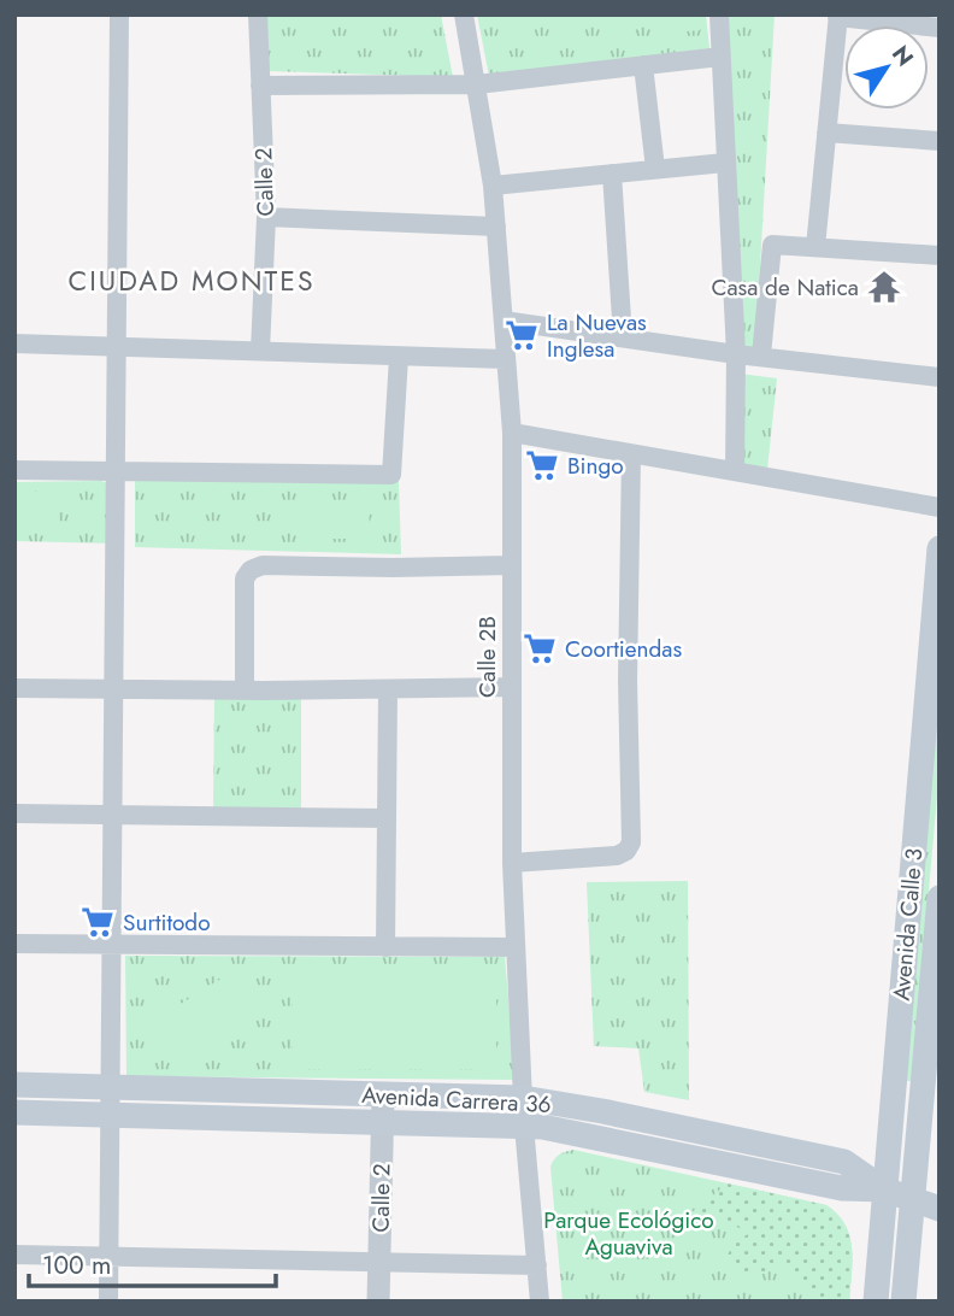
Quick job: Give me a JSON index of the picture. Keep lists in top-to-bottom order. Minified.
{"streets":{"main road":["Avenida Calle 3","Avenida Carrera 36"],"street":["Calle 2","Calle 2B"]},"crossings":[["Calle 2","Avenida Carrera 36"],["Calle 2B","Avenida Carrera 36"],["Avenida Calle 3","Avenida Carrera 36"]],"districts":["CIUDAD MONTES"],"parks":["Parque Ecológico Aguaviva"],"places":{"temple":["Casa de Natica"],"supermarket":["La Nuevas Inglesa","Bingo","Coortiendas","Surtitodo"]},"scale_bar":"100 m","north":"top right"}
